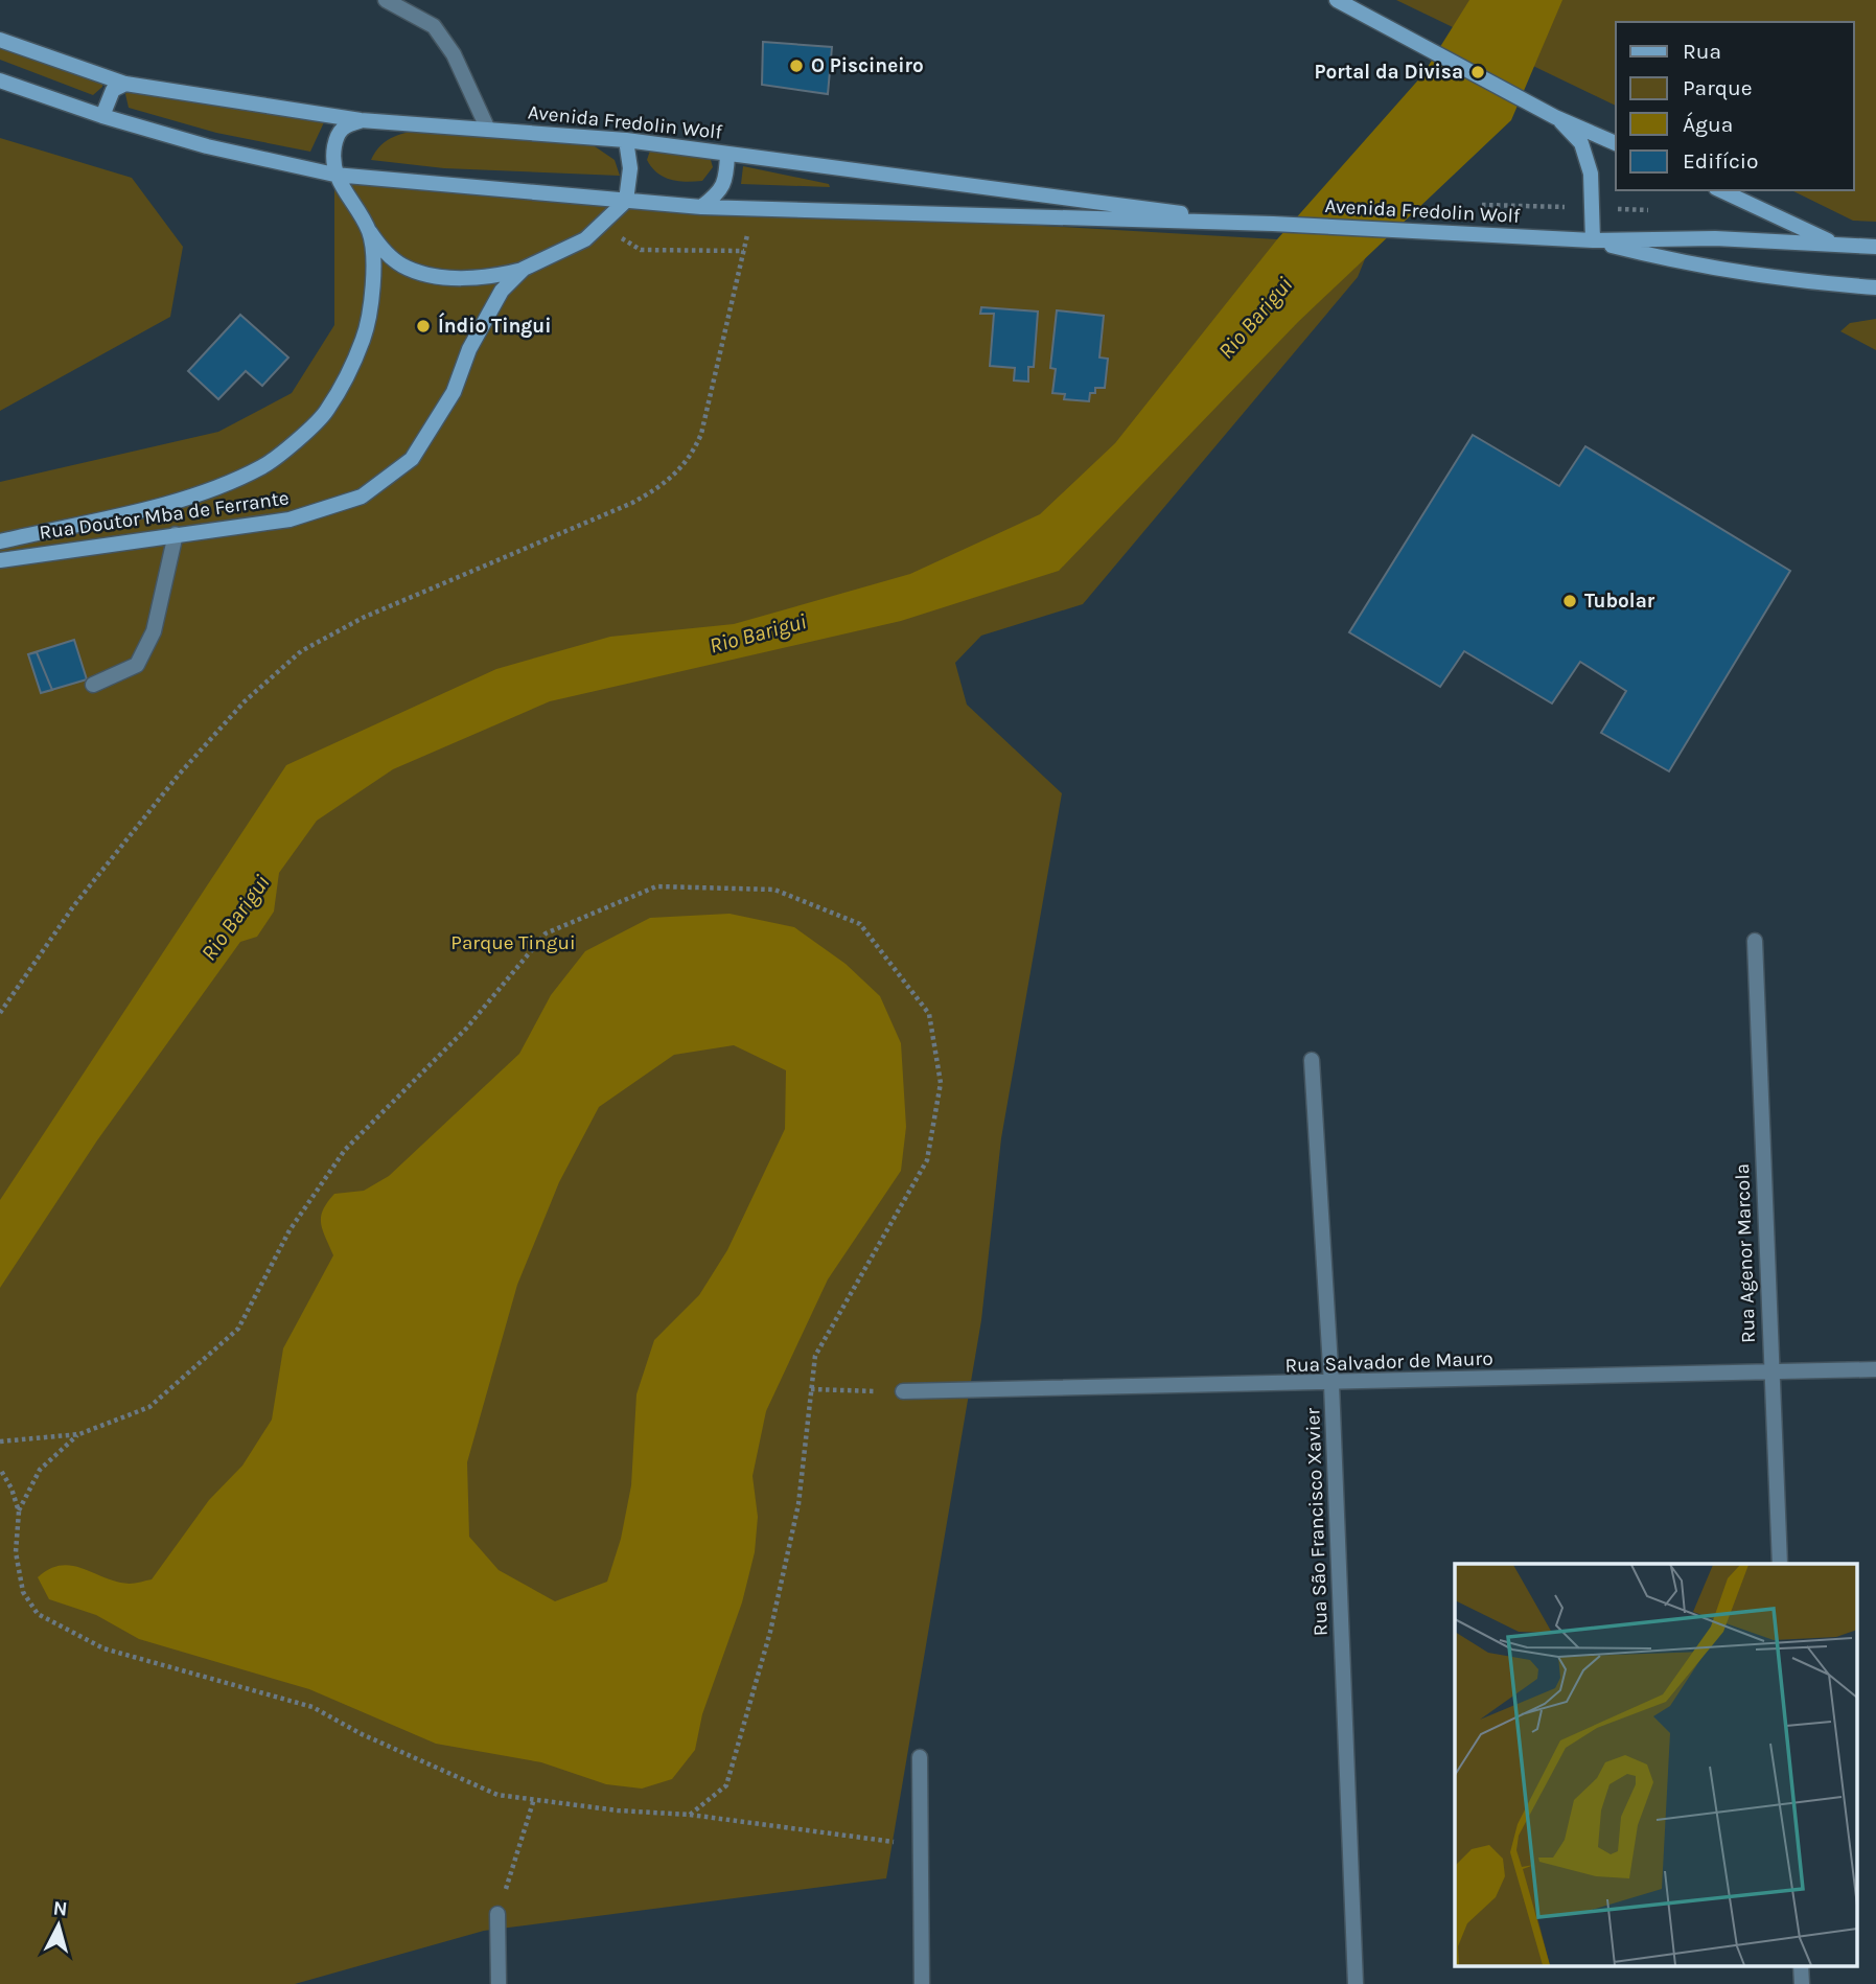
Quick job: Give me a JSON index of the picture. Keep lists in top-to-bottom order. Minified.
{"streets":{"main road":["Avenida Fredolin Wolf","Rua Doutor Mba de Ferrante"],"street":["Rua Agenor Marcola","Rua Salvador de Mauro","Rua São Francisco Xavier"]},"crossings":[["Avenida Fredolin Wolf","Rua Doutor Mba de Ferrante"],["Rua Agenor Marcola","Rua Salvador de Mauro"],["Rua Salvador de Mauro","Rua São Francisco Xavier"]],"water":["Rio Barigui"],"parks":["Parque Tingui"],"places":["O Piscineiro","Portal da Divisa","Índio Tingui","Tubolar"],"legend":["Rua","Parque","Água","Edifício"],"north":"top"}
